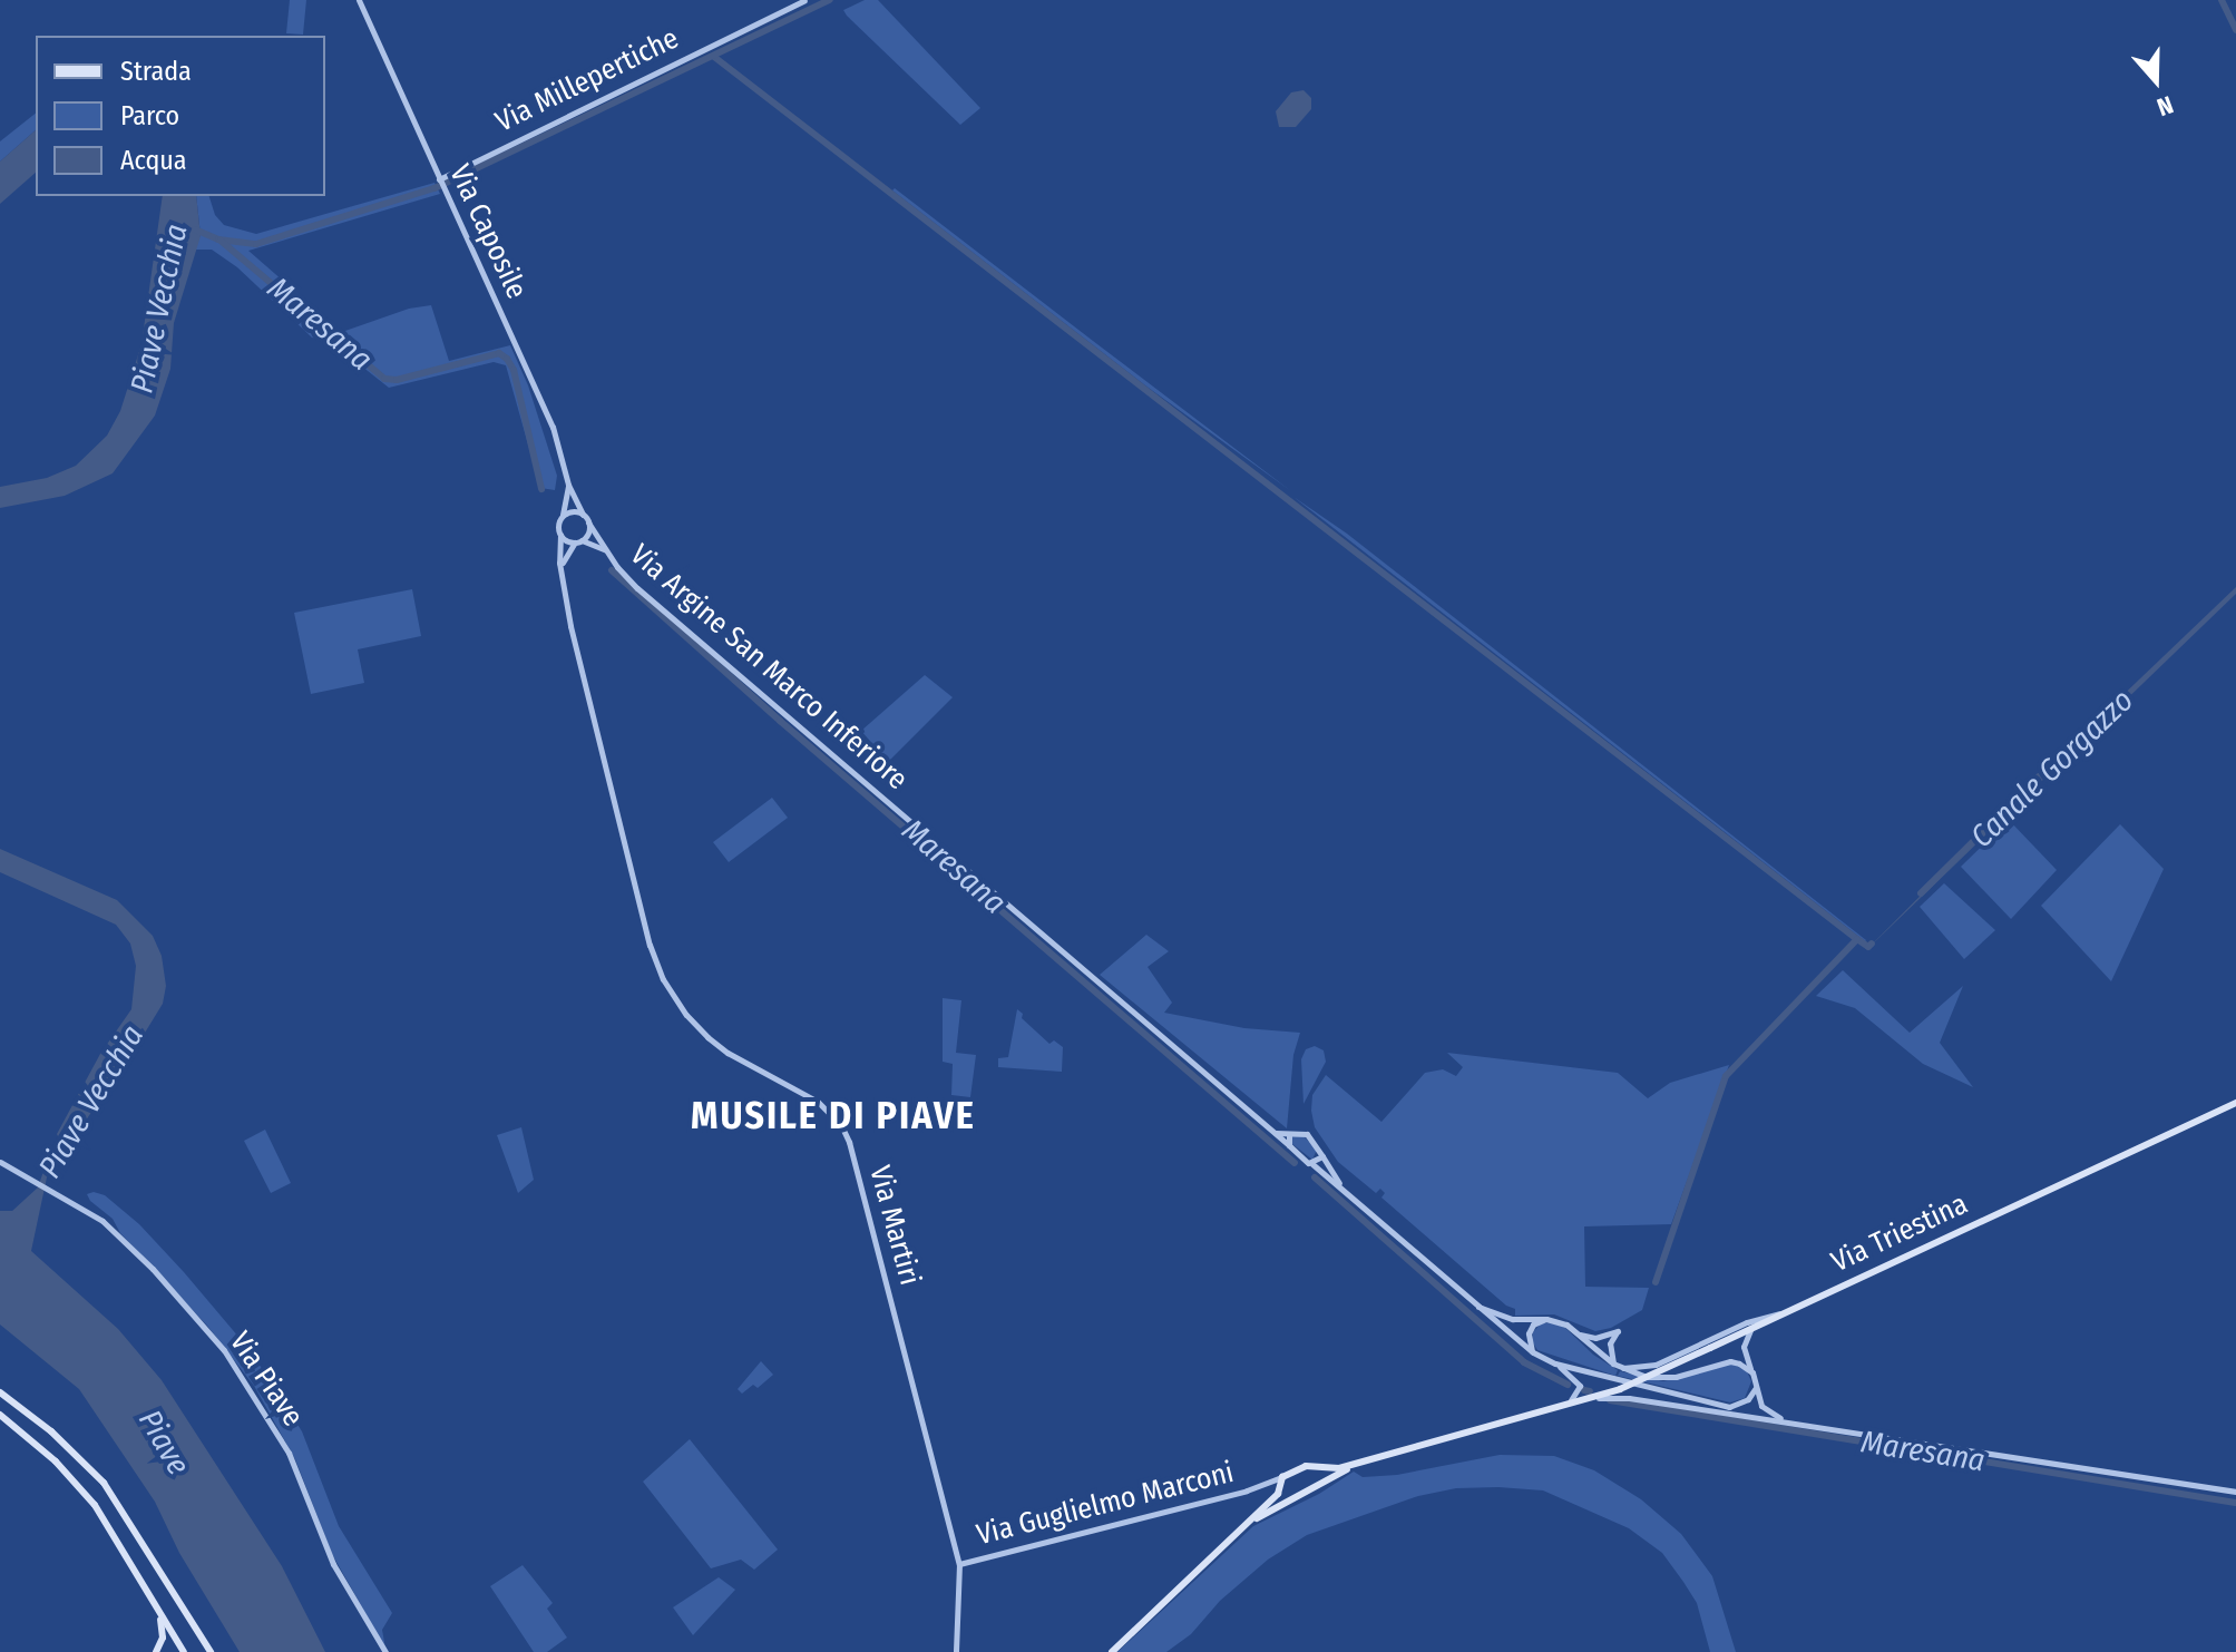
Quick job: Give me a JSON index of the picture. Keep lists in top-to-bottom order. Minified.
{"streets":{"main road":["Via Triestina"],"street":["Via Millepertiche","Via Caposile","Via Argine San Marco Inferiore","Via Martiri","Via Piave","Via Guglielmo Marconi"]},"crossings":[["Via Millepertiche","Via Caposile"],["Via Caposile","Via Argine San Marco Inferiore"],["Via Caposile","Via Martiri"],["Via Argine San Marco Inferiore","Via Martiri"],["Via Martiri","Via Guglielmo Marconi"]],"districts":["MUSILE DI PIAVE"],"water":["Piave Vecchia","Maresana","Canale Gorgazzo","Piave"],"legend":["Strada","Parco","Acqua"],"north":"bottom"}
